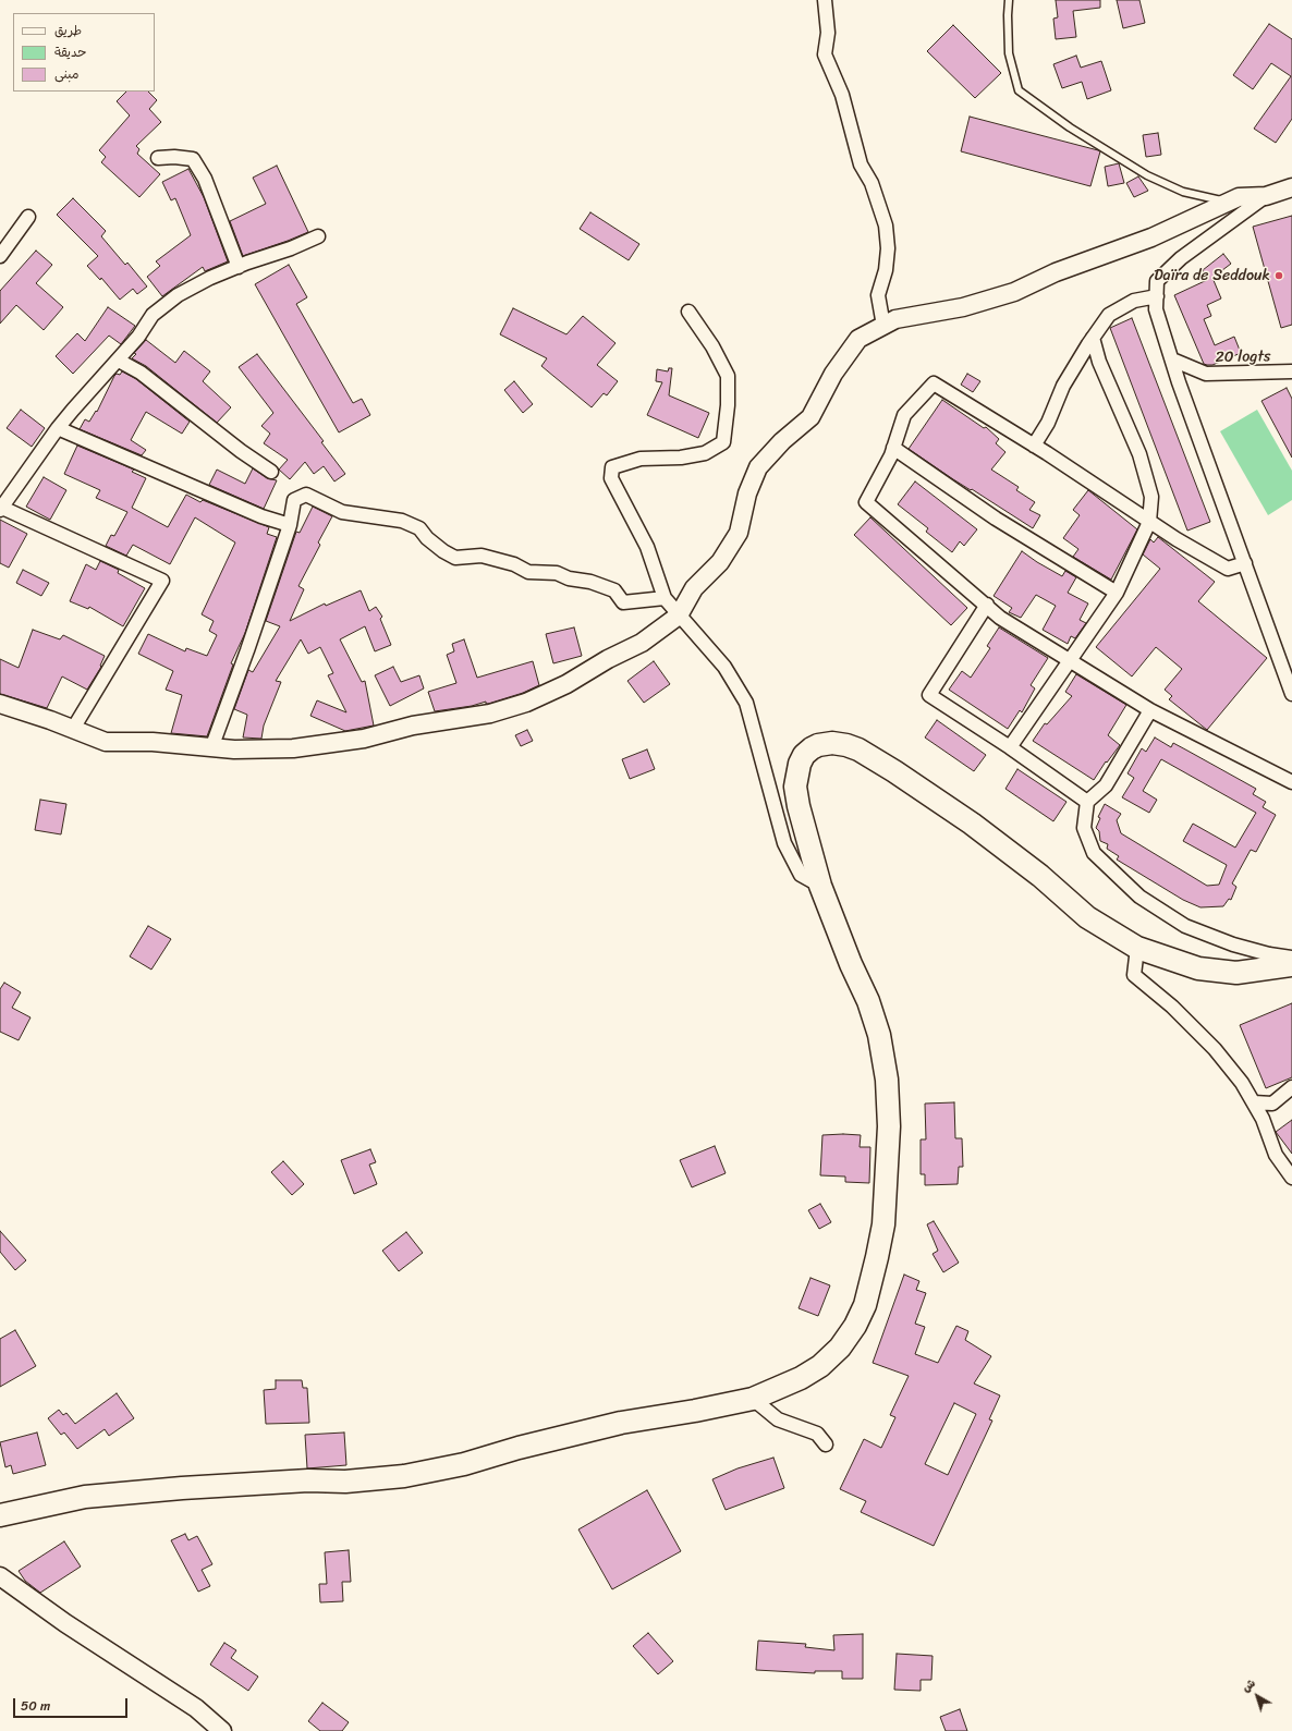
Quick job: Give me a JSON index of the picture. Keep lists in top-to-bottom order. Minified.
{"streets":{"street":["20 logts"]},"places":["Daïra de Seddouk"],"legend":["طريق","حديقة","مبنى"],"scale_bar":"50 m","north":"top left"}
